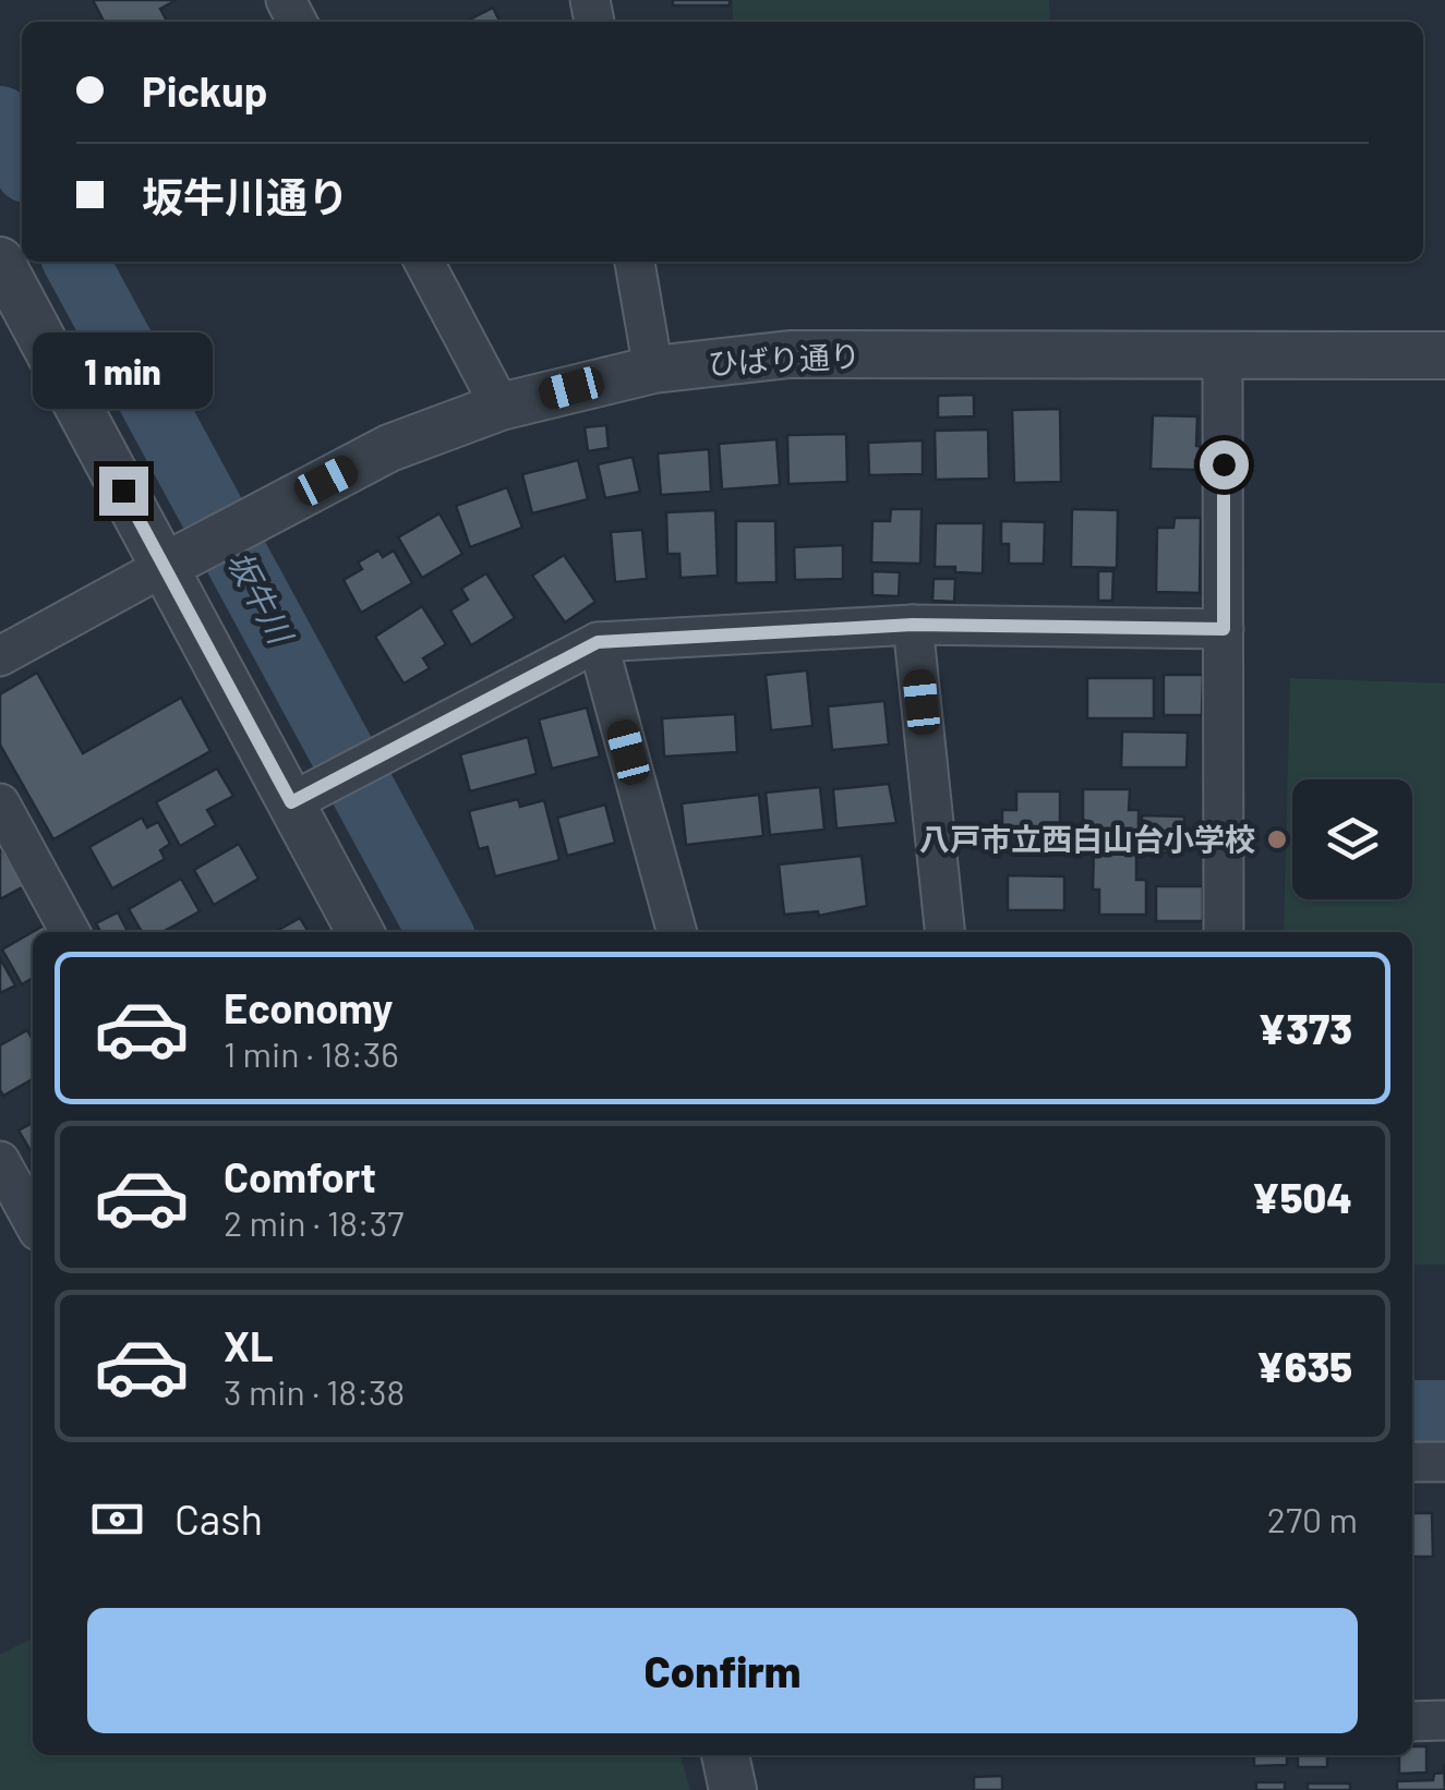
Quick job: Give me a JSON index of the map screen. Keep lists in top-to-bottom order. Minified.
{"streets":{"street":["ひばり通り"]},"water":["坂牛川"],"places":["八戸市立西白山台小学校"],"page":{"banner":["Pickup","坂牛川通り"],"bubble":"1 min","list":[{"name":"Economy","note":"1 min · 18:36","value":"¥373"},{"name":"Comfort","note":"2 min · 18:37","value":"¥504"},{"name":"XL","note":"3 min · 18:38","value":"¥635"}],"pay":["Cash","270 m"],"buttons":"Confirm"}}
